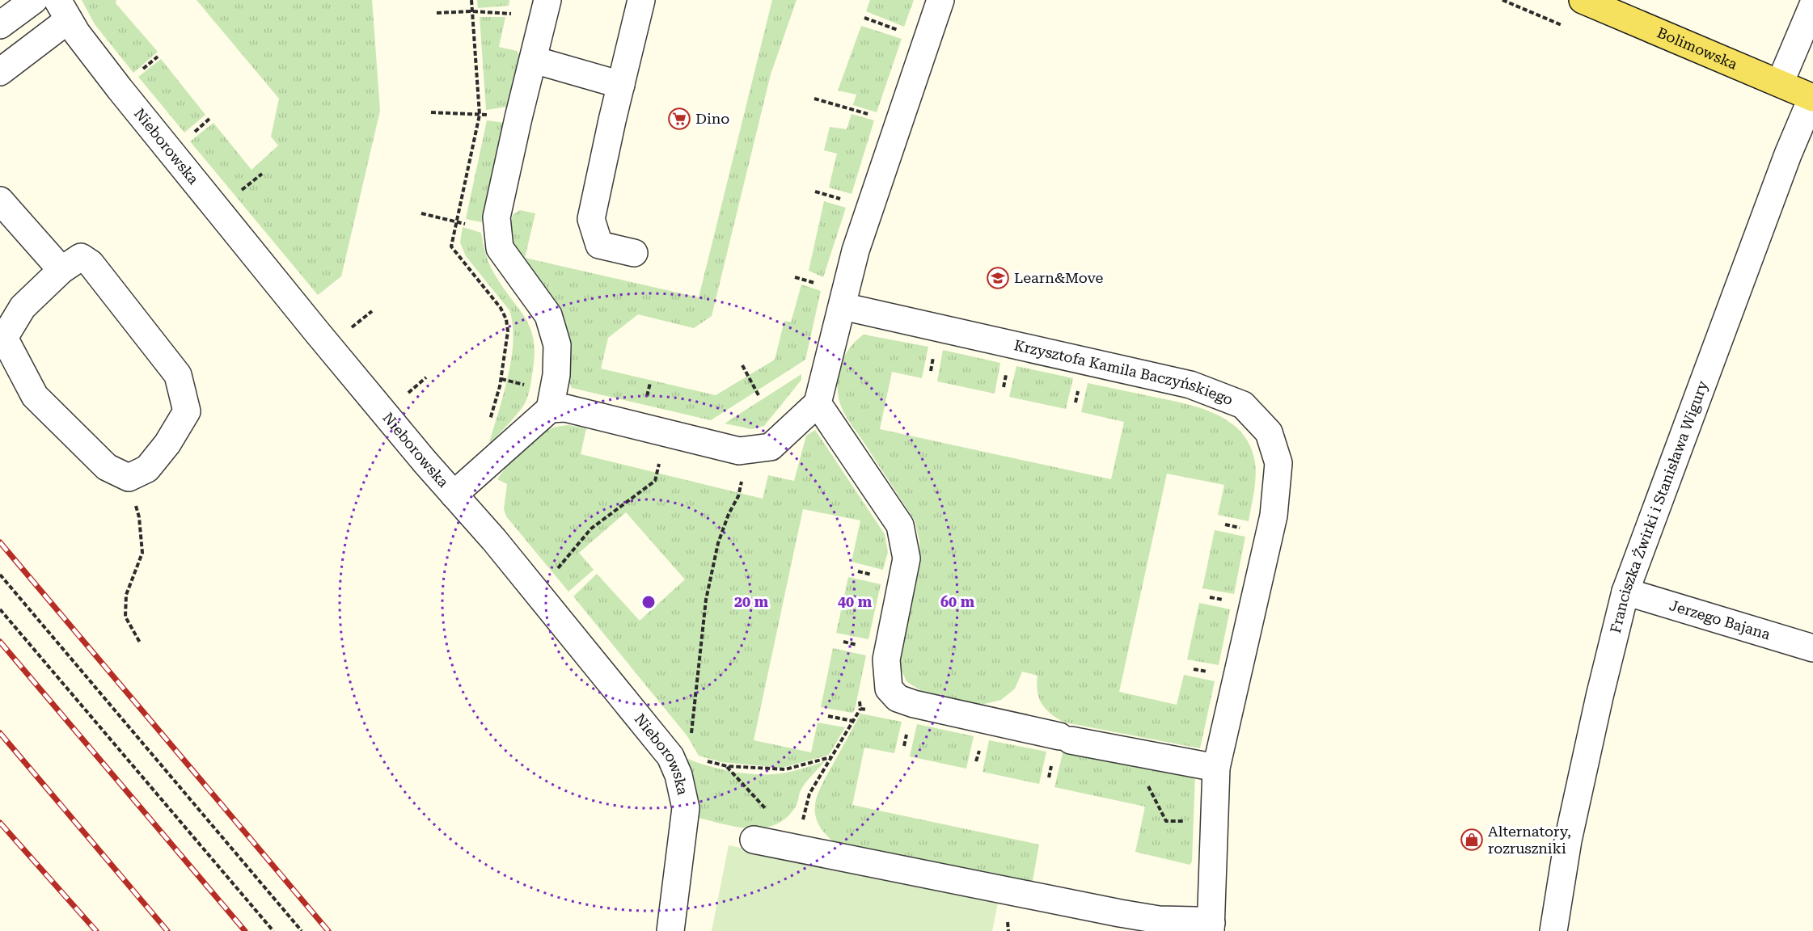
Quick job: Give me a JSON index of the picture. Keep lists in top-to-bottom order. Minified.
{"streets":{"main road":["Bolimowska"],"street":["Nieborowska","Krzysztofa Kamila Baczyńskiego","Franciszka Żwirki i Stanisława Wigury","Jerzego Bajana"]},"crossings":[["Bolimowska","Franciszka Żwirki i Stanisława Wigury"],["Franciszka Żwirki i Stanisława Wigury","Jerzego Bajana"]],"places":{"supermarket":["Dino"],"school or university":["Learn&Move"],"shop":["Alternatory, rozruszniki"]},"rings":["20 m","40 m","60 m"]}
